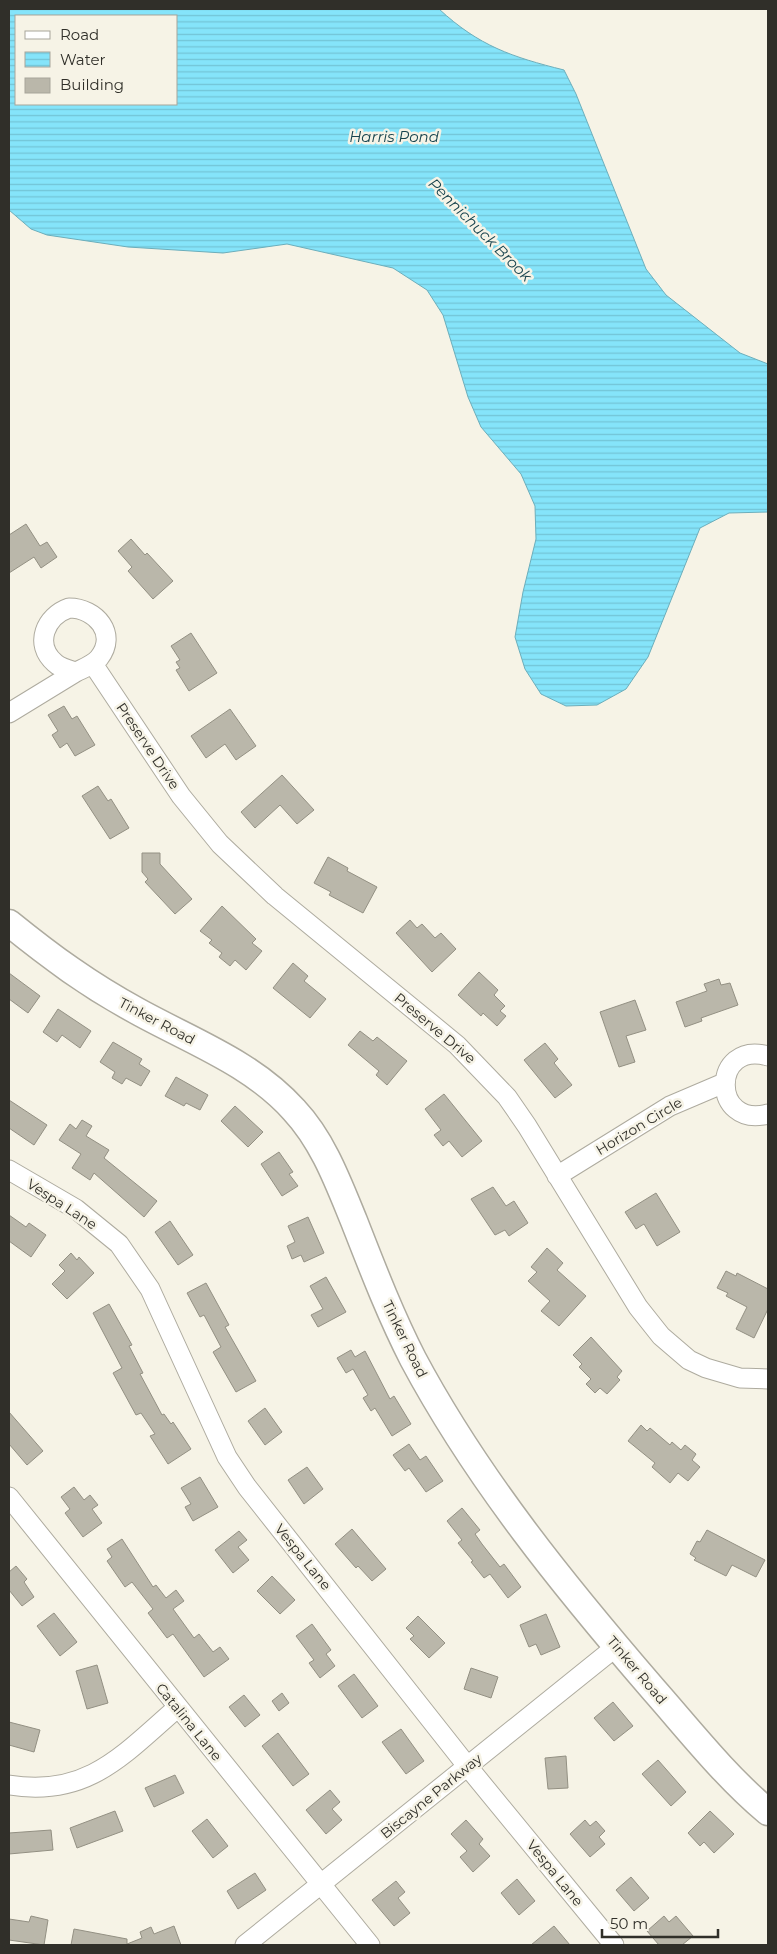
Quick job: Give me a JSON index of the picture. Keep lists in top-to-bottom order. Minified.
{"streets":{"street":["Preserve Drive","Tinker Road","Horizon Circle","Vespa Lane","Catalina Lane","Biscayne Parkway"]},"crossings":[["Preserve Drive","Horizon Circle"],["Tinker Road","Biscayne Parkway"],["Vespa Lane","Biscayne Parkway"],["Catalina Lane","Biscayne Parkway"]],"water":["Harris Pond","Pennichuck Brook"],"legend":["Road","Water","Building"],"scale_bar":"50 m"}
